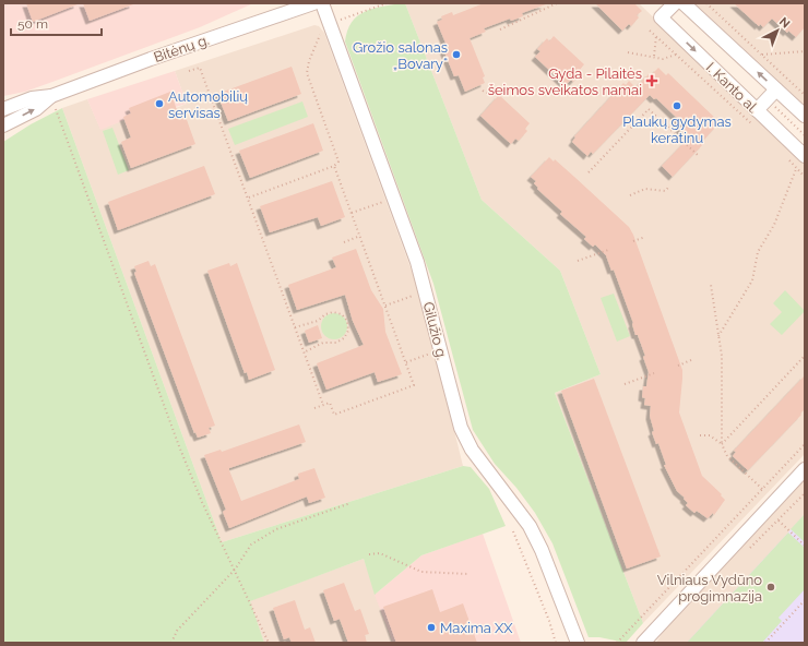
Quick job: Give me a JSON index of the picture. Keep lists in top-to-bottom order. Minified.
{"streets":{"street":["Bitėnų g.","I. Kanto al.","Gilužio g."]},"places":{"other":["Grožio salonas „Bovary“","Automobilių servisas","Plaukų gydymas keratinu","Vilniaus Vydūno progimnazija","Maxima XX"],"health":["Gyda - Pilaitės šeimos sveikatos namai"]},"scale_bar":"50 m","north":"top right"}
